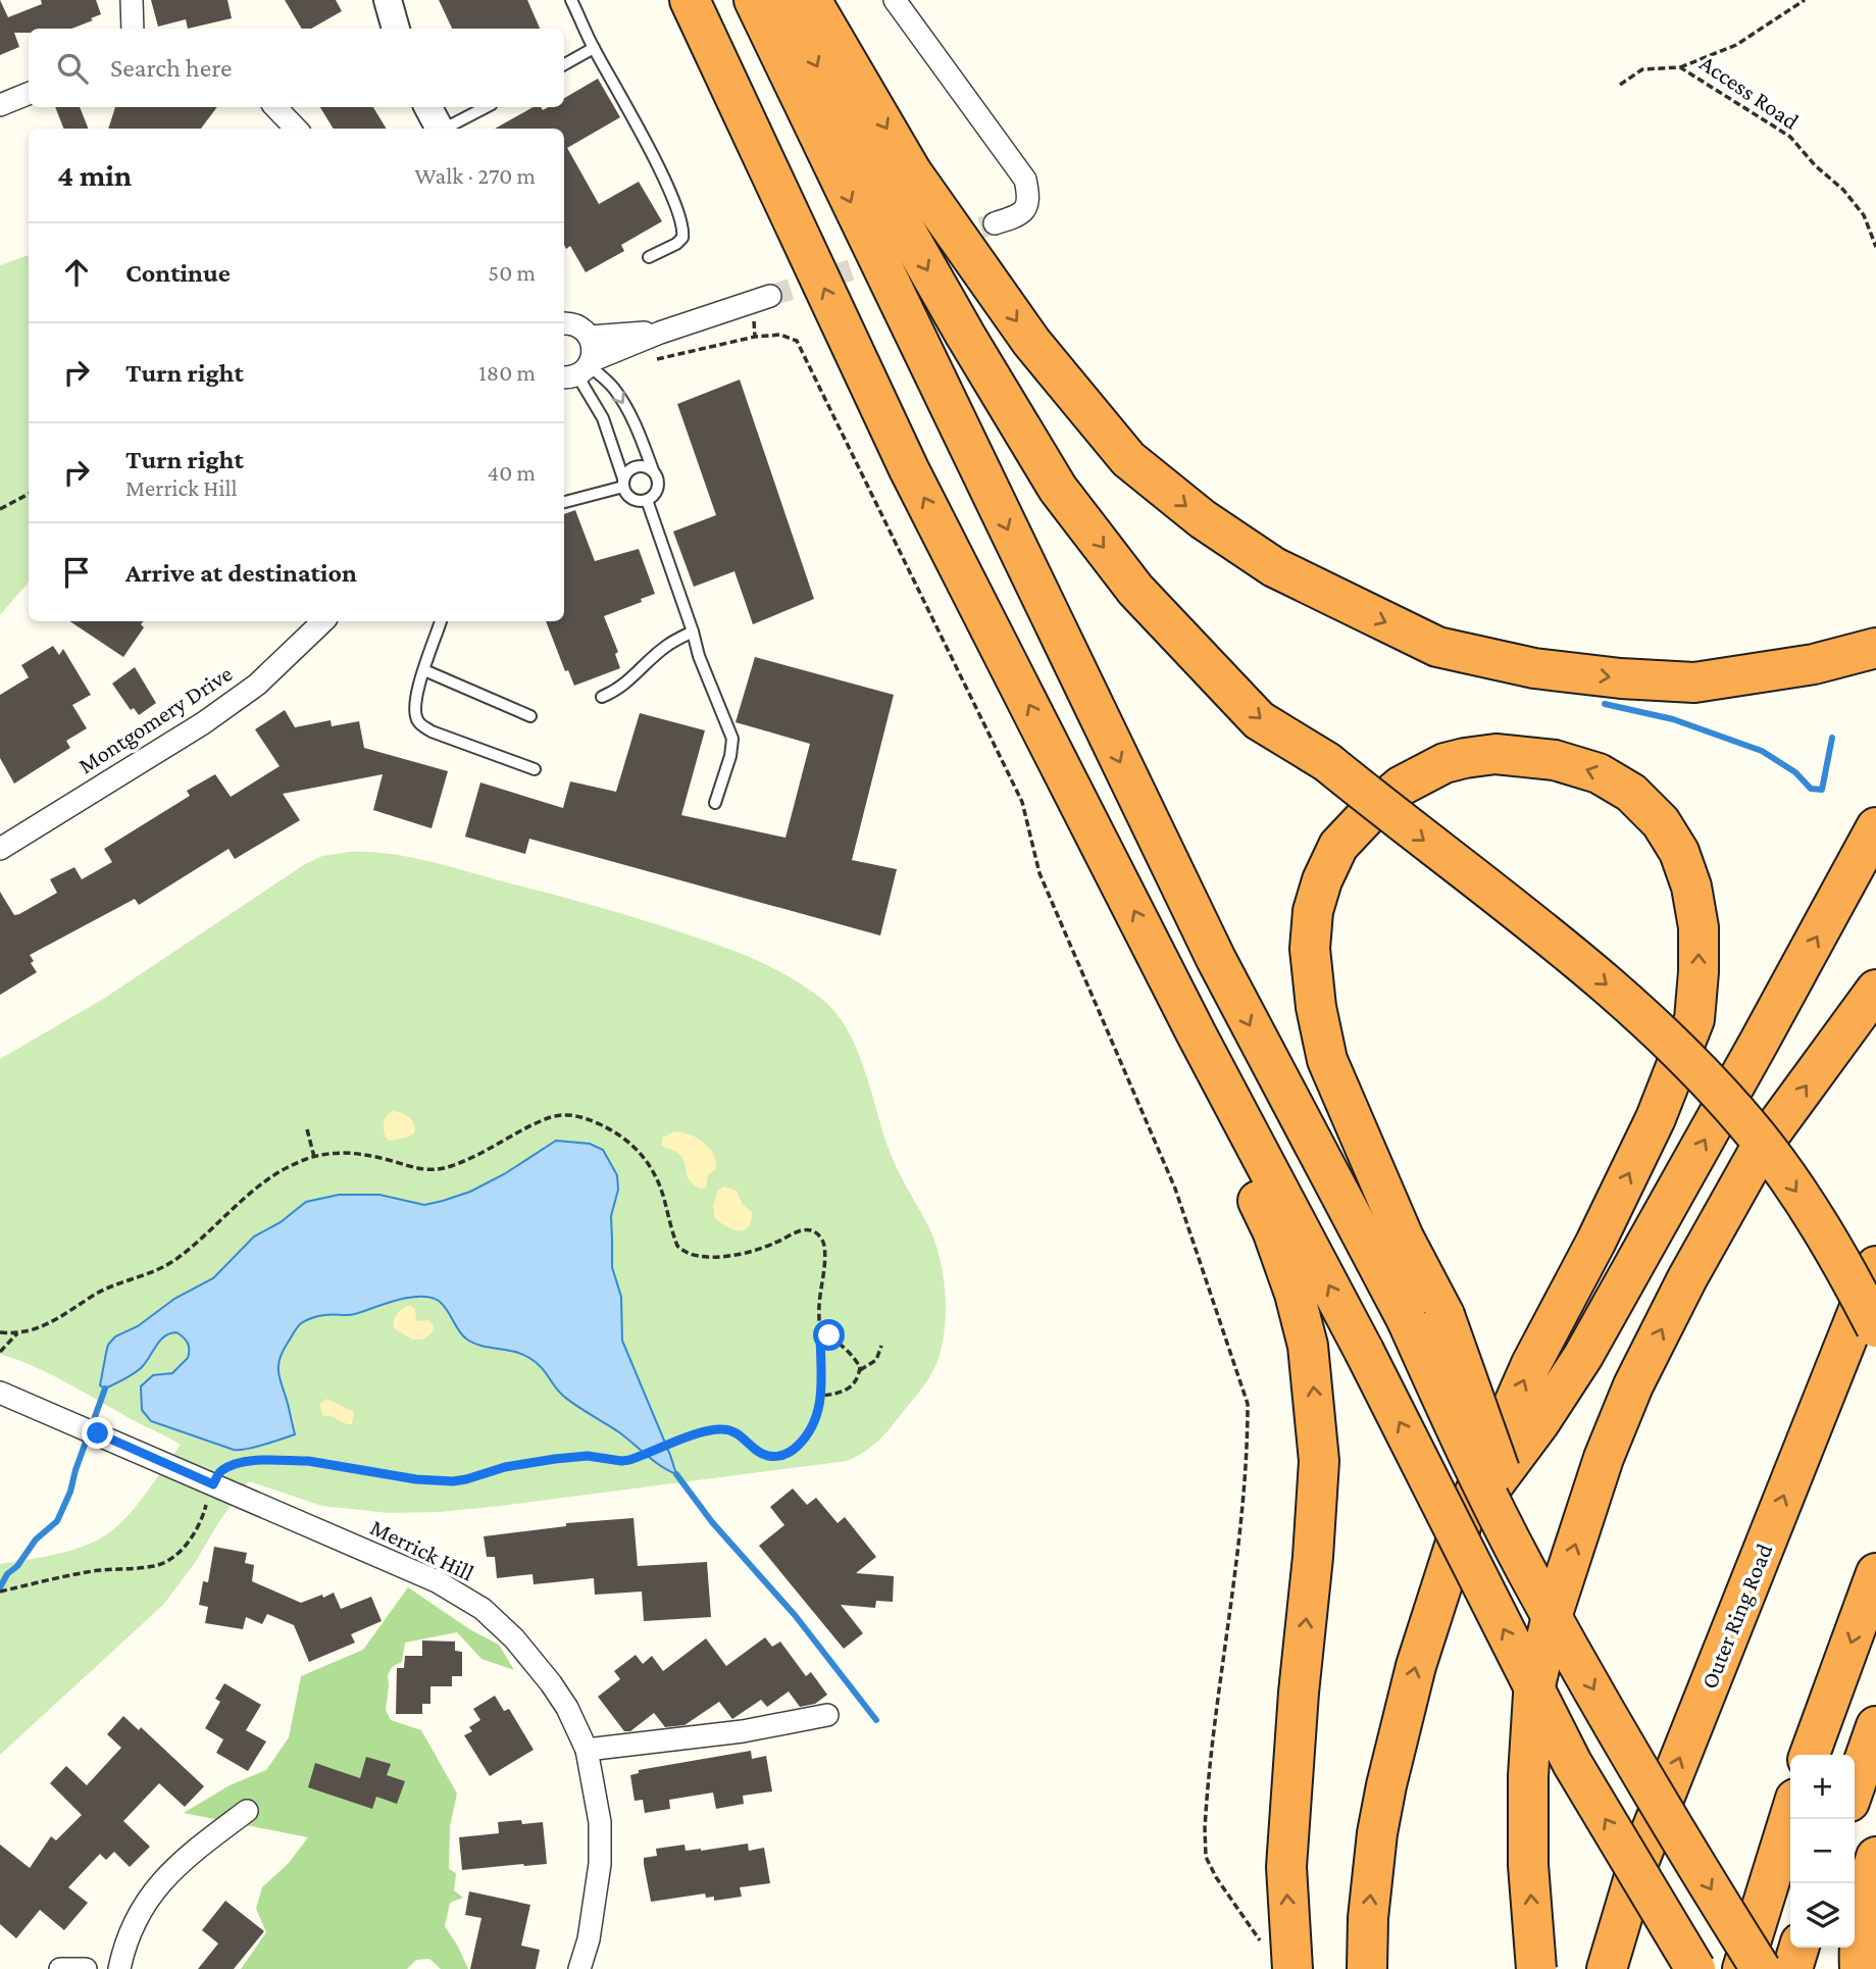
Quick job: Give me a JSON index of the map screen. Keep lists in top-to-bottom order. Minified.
{"streets":{"highway":["Outer Ring Road"],"street":["Montgomery Drive","Merrick Hill"],"path":["Access Road"]},"page":{"search":"Search here","heading":["4 min","Walk · 270 m"],"list":[["Continue","50 m"],["Turn right","180 m"],["Turn right","Merrick Hill","40 m"],"Arrive at destination"],"map_buttons":["+","−"]}}
